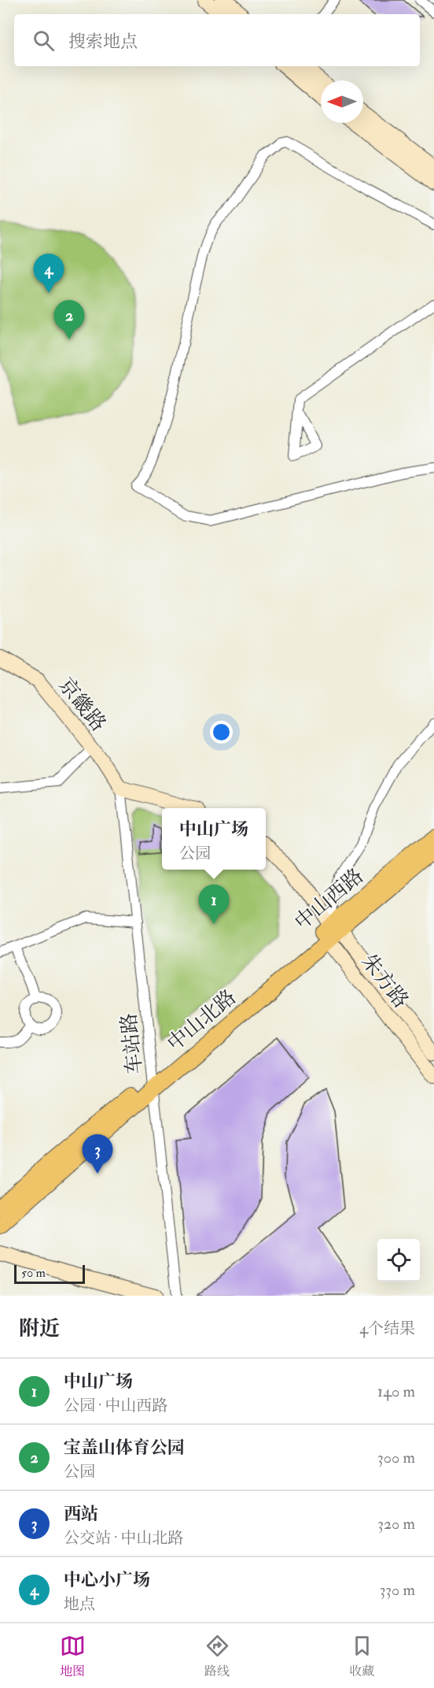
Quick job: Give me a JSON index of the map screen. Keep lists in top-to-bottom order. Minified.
{"streets":{"main road":["中山西路","中山北路"],"street":["京畿路","朱方路","车站路"]},"crossings":[["京畿路","车站路"],["中山西路","朱方路"],["中山西路","中山北路"],["朱方路","中山北路"],["中山北路","车站路"]],"scale_bar":"50 m","north":"left","page":{"search":"搜索地点","pins":["4","2","1","3"],"popup":["中山广场","公园"],"scale":"50 m","heading":["附近","4个结果"],"list":[{"mark":"1","name":"中山广场","note":"公园 · 中山西路","value":"140 m"},{"mark":"2","name":"宝盖山体育公园","note":"公园","value":"300 m"},{"mark":"3","name":"西站","note":"公交站 · 中山北路","value":"320 m"},{"mark":"4","name":"中心小广场","note":"地点","value":"330 m"}],"nav":["地图","路线","收藏"]}}
